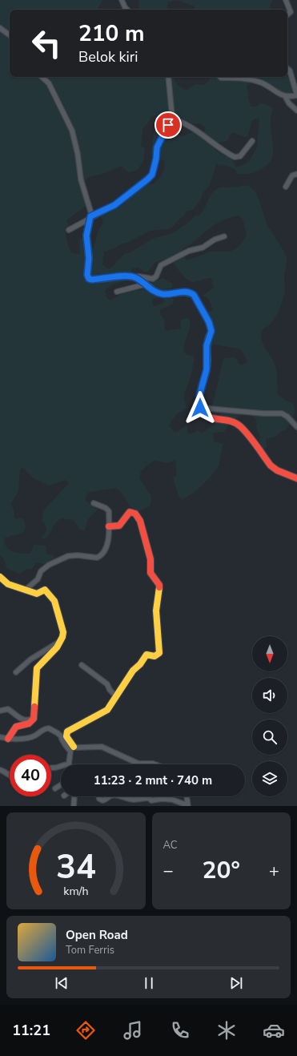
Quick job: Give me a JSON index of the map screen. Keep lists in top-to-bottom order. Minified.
{"north":"bottom","page":{"turn":["210 m","Belok kiri"],"limit":"40","trip":"11:23 · 2 mnt · 740 m","tile":"AC","heat":["−","20°","+"],"song":["Open Road","Tom Ferris"],"tabs":"11:21","gauge":["34","km/h"]}}
